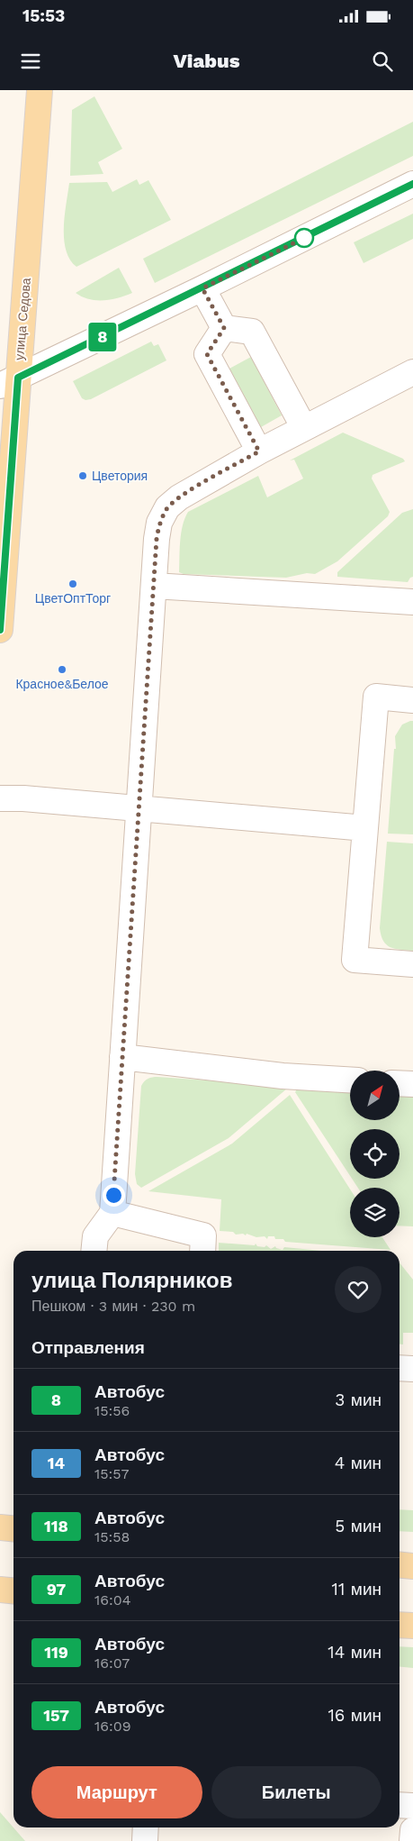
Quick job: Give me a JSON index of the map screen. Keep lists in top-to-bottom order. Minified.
{"streets":{"main road":["улица Седова"]},"places":["Цветория","ЦветОптТорг","Красное&Белое"],"lines":["bus line 8"],"north":"top right","page":{"status":"15:53","header":"Viabus","on_map":"8","heading":[["улица Полярников","Пешком · 3 мин · 230 m"],"Отправления"],"list":[{"mark":"8","name":"Автобус","note":"15:56","value":"3 мин"},{"mark":"14","name":"Автобус","note":"15:57","value":"4 мин"},{"mark":"118","name":"Автобус","note":"15:58","value":"5 мин"},{"mark":"97","name":"Автобус","note":"16:04","value":"11 мин"},{"mark":"119","name":"Автобус","note":"16:07","value":"14 мин"},{"mark":"157","name":"Автобус","note":"16:09","value":"16 мин"}],"buttons":["Маршрут","Билеты"]}}
